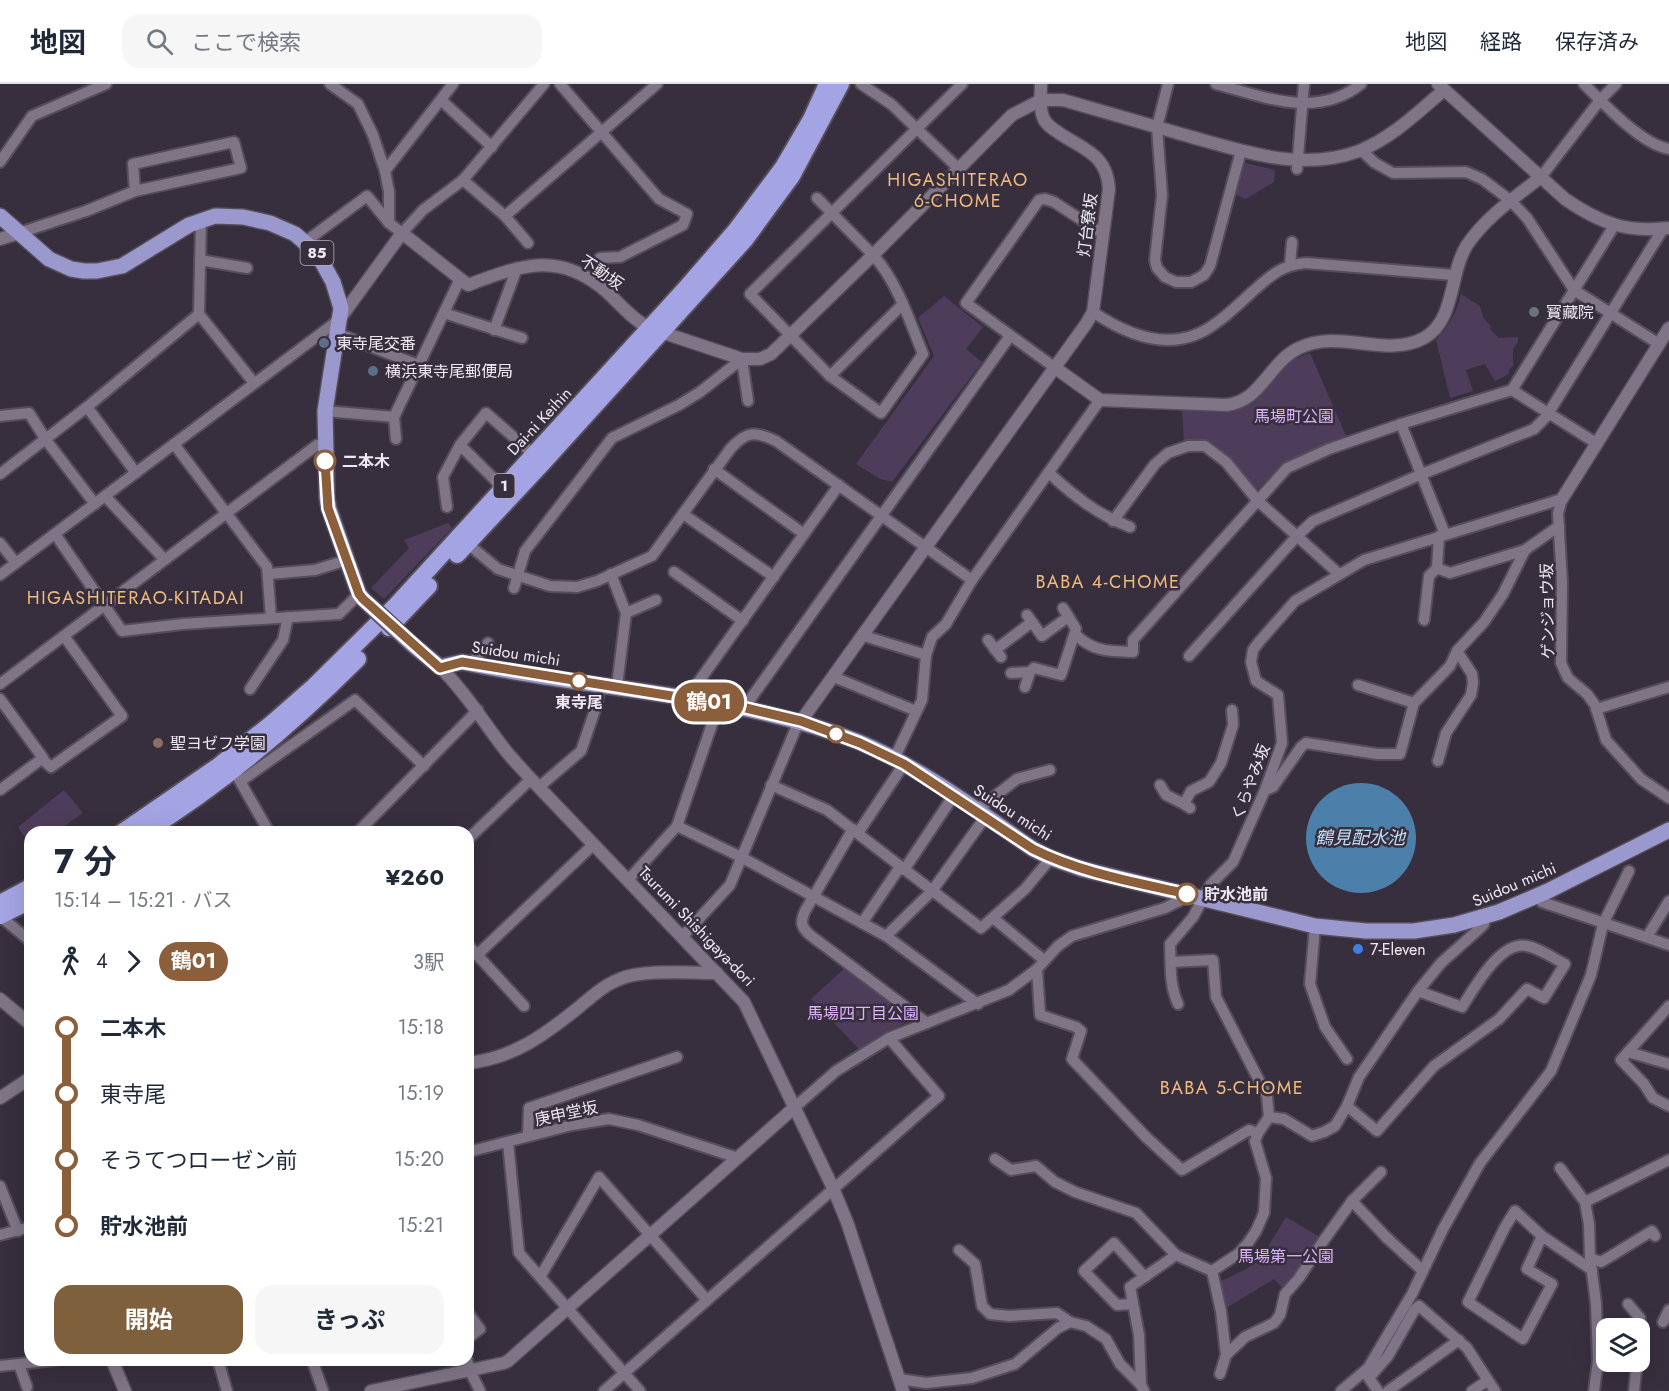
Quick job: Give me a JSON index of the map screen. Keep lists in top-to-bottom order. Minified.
{"streets":{"highway":["Dai-ni Keihin","1"],"main road":["85","Suidou michi","Tsurumi Shishigaya-dori"],"street":["灯台寮坂","不動坂","ゲンジョウ坂","くらやみ坂","庚申堂坂"]},"crossings":[["85","Tsurumi Shishigaya-dori"],["不動坂","Dai-ni Keihin"],["Suidou michi","くらやみ坂"],["Suidou michi","Tsurumi Shishigaya-dori"]],"districts":["HIGASHITERAO 6-CHOME","BABA 4-CHOME","HIGASHITERAO-KITADAI","BABA 5-CHOME"],"water":["鶴見配水池"],"parks":["馬場町公園","馬場四丁目公園","馬場第一公園"],"places":["寳藏院","東寺尾交番","横浜東寺尾郵便局","二本木","東寺尾","聖ヨゼフ学園","貯水池前","7-Eleven"],"lines":["bus line 鶴01"],"page":{"header":"地図","search":"ここで検索","nav":["地図","経路","保存済み"],"on_map":"鶴01","heading":["7 分","15:14 – 15:21 · バス","¥260"],"legs":["4","鶴01","3駅"],"list":[{"name":"二本木","value":"15:18"},{"name":"東寺尾","value":"15:19"},{"name":"そうてつローゼン前","value":"15:20"},{"name":"貯水池前","value":"15:21"}],"buttons":["開始","きっぷ"]}}
